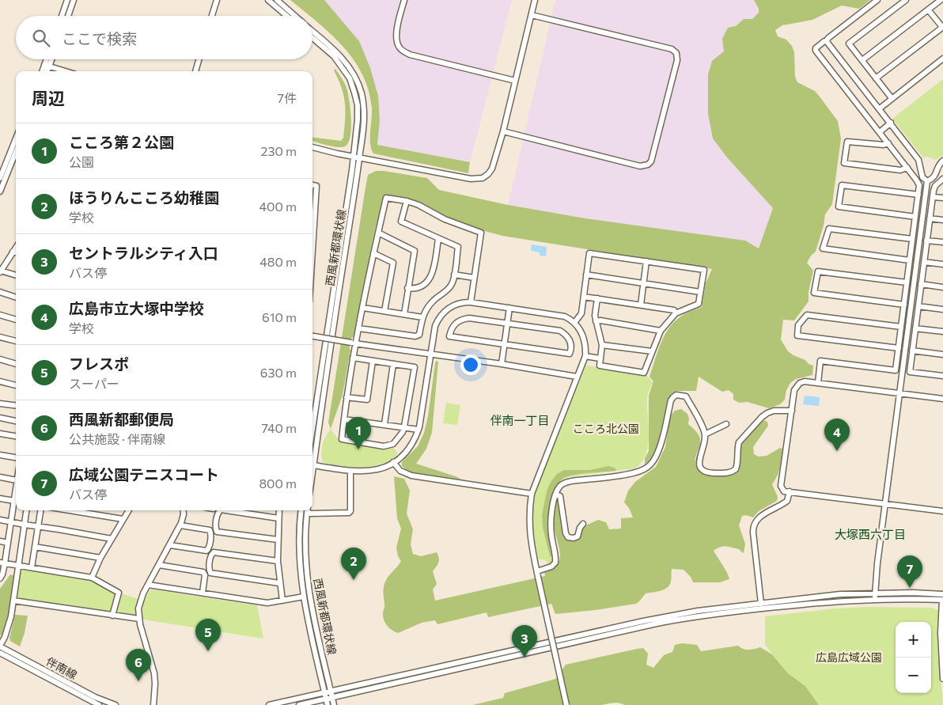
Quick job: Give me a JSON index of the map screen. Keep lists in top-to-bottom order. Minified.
{"streets":{"street":["西風新都環状線","伴南線"]},"districts":["伴南一丁目","大塚西六丁目"],"parks":["こころ北公園","広島広域公園"],"page":{"search":"ここで検索","heading":["周辺","7件"],"list":[{"mark":"1","name":"こころ第２公園","note":"公園","value":"230 m"},{"mark":"2","name":"ほうりんこころ幼稚園","note":"学校","value":"400 m"},{"mark":"3","name":"セントラルシティ入口","note":"バス停","value":"480 m"},{"mark":"4","name":"広島市立大塚中学校","note":"学校","value":"610 m"},{"mark":"5","name":"フレスポ","note":"スーパー","value":"630 m"},{"mark":"6","name":"西風新都郵便局","note":"公共施設 · 伴南線","value":"740 m"},{"mark":"7","name":"広域公園テニスコート","note":"バス停","value":"800 m"}],"pins":["1","4","2","7","5","3","6"],"map_buttons":["+","−"]}}
